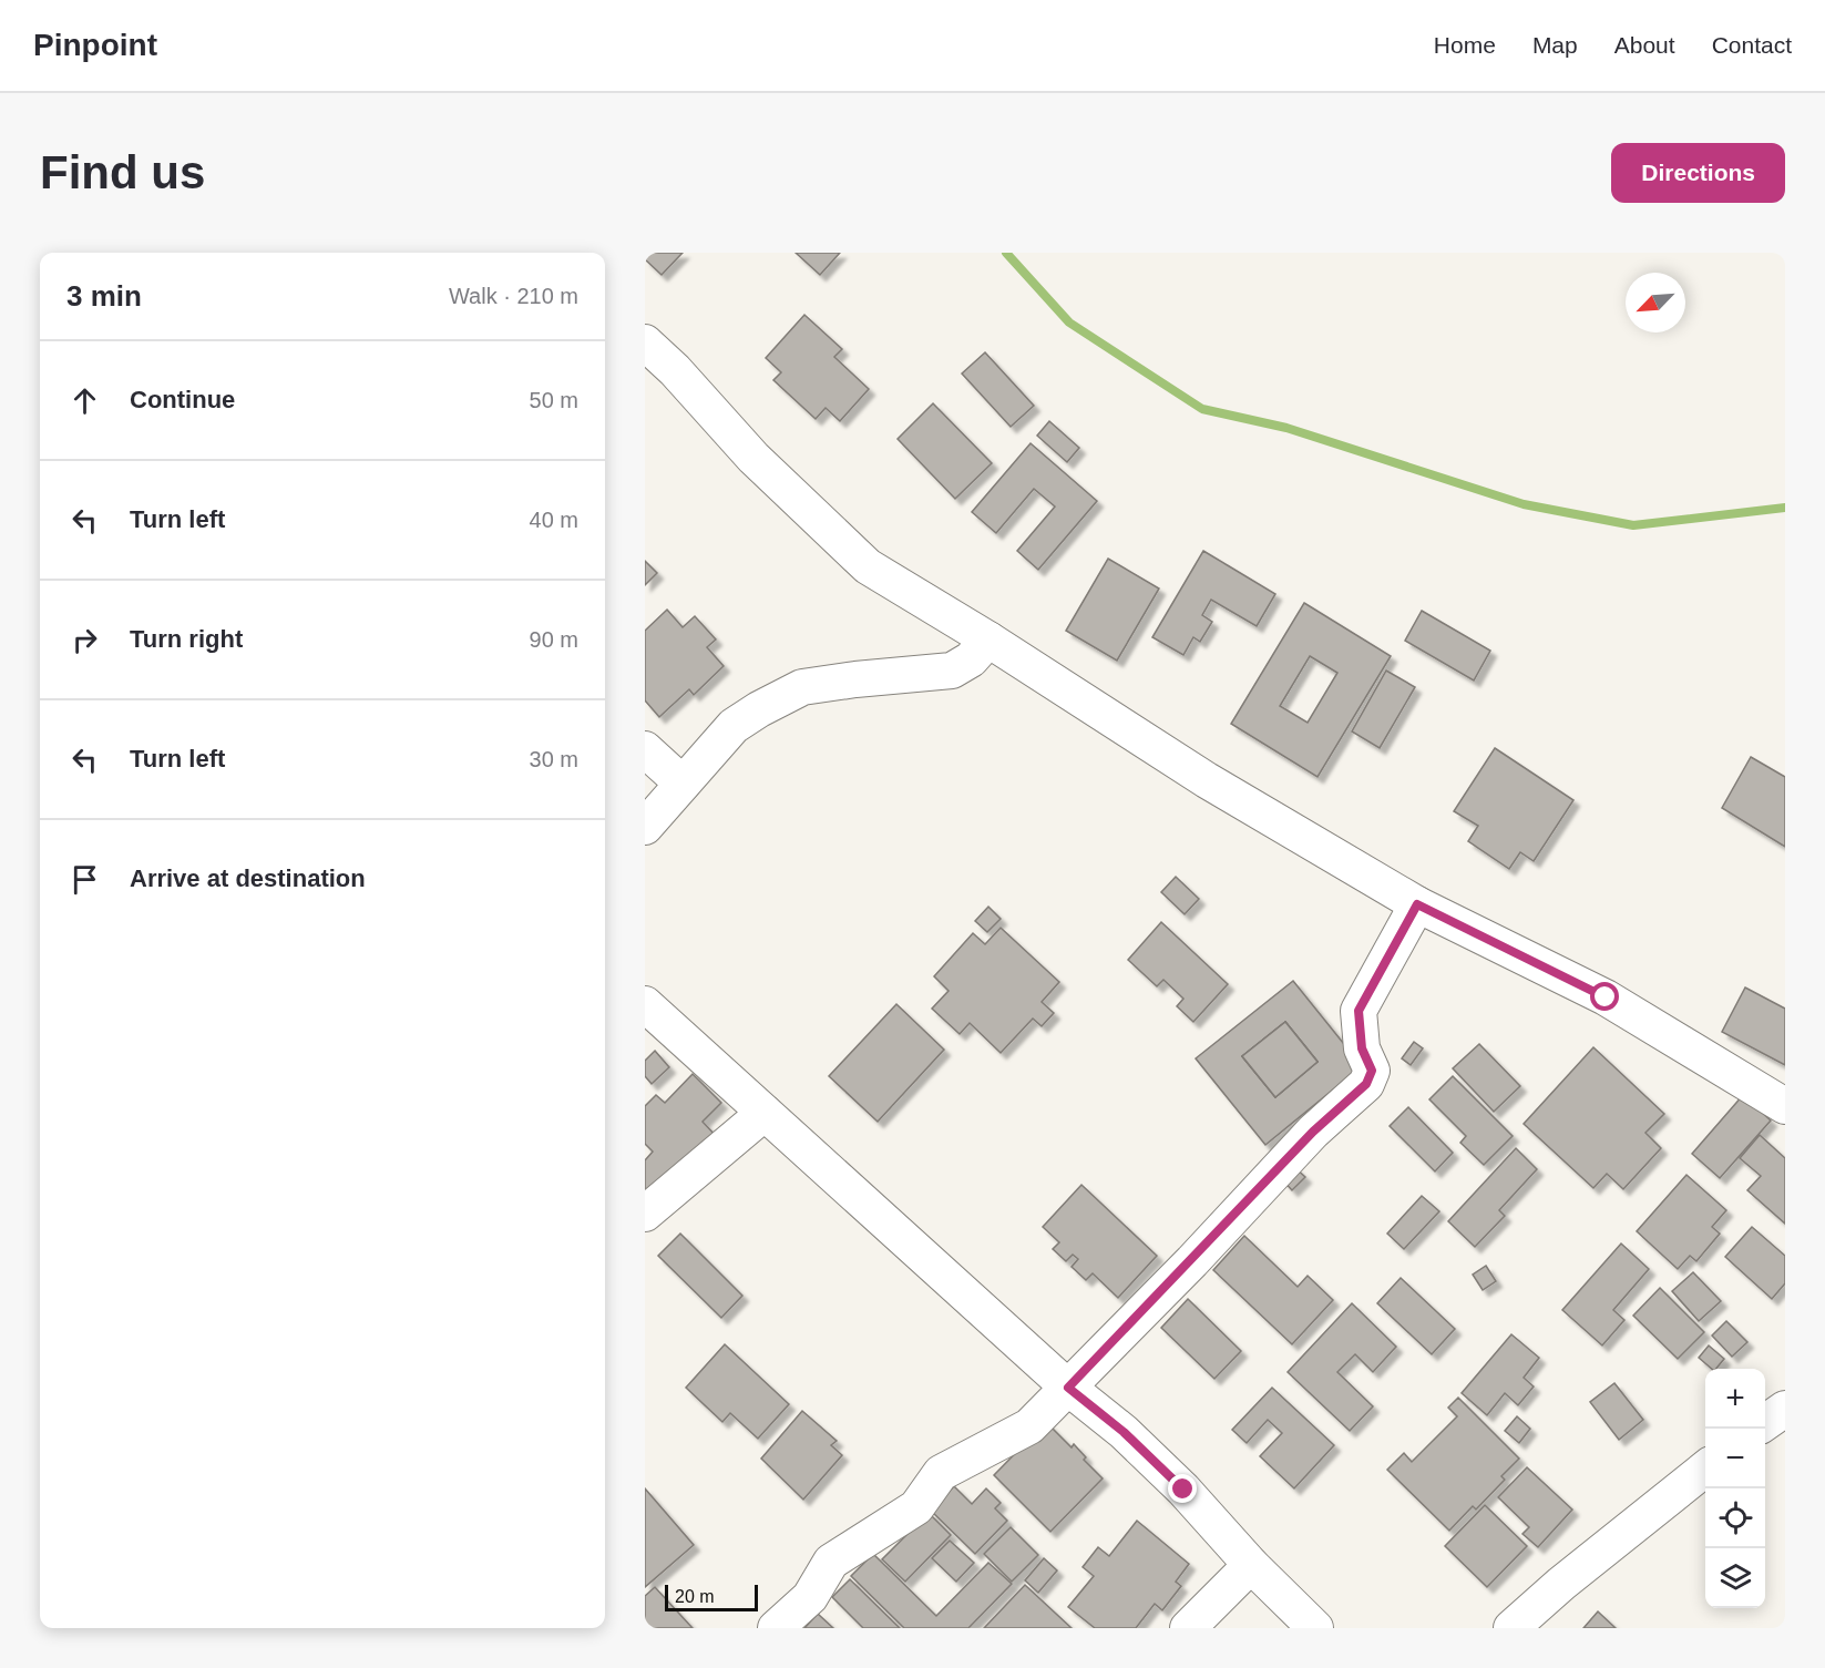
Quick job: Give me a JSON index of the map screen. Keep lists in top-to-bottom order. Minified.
{"scale_bar":"20 m","north":"bottom left","page":{"header":"Pinpoint","nav":["Home","Map","About","Contact"],"buttons":"Directions","title":"Find us","heading":["3 min","Walk · 210 m"],"list":[["Continue","50 m"],["Turn left","40 m"],["Turn right","90 m"],["Turn left","30 m"],"Arrive at destination"],"map_buttons":["+","−"],"scale":"20 m"}}
